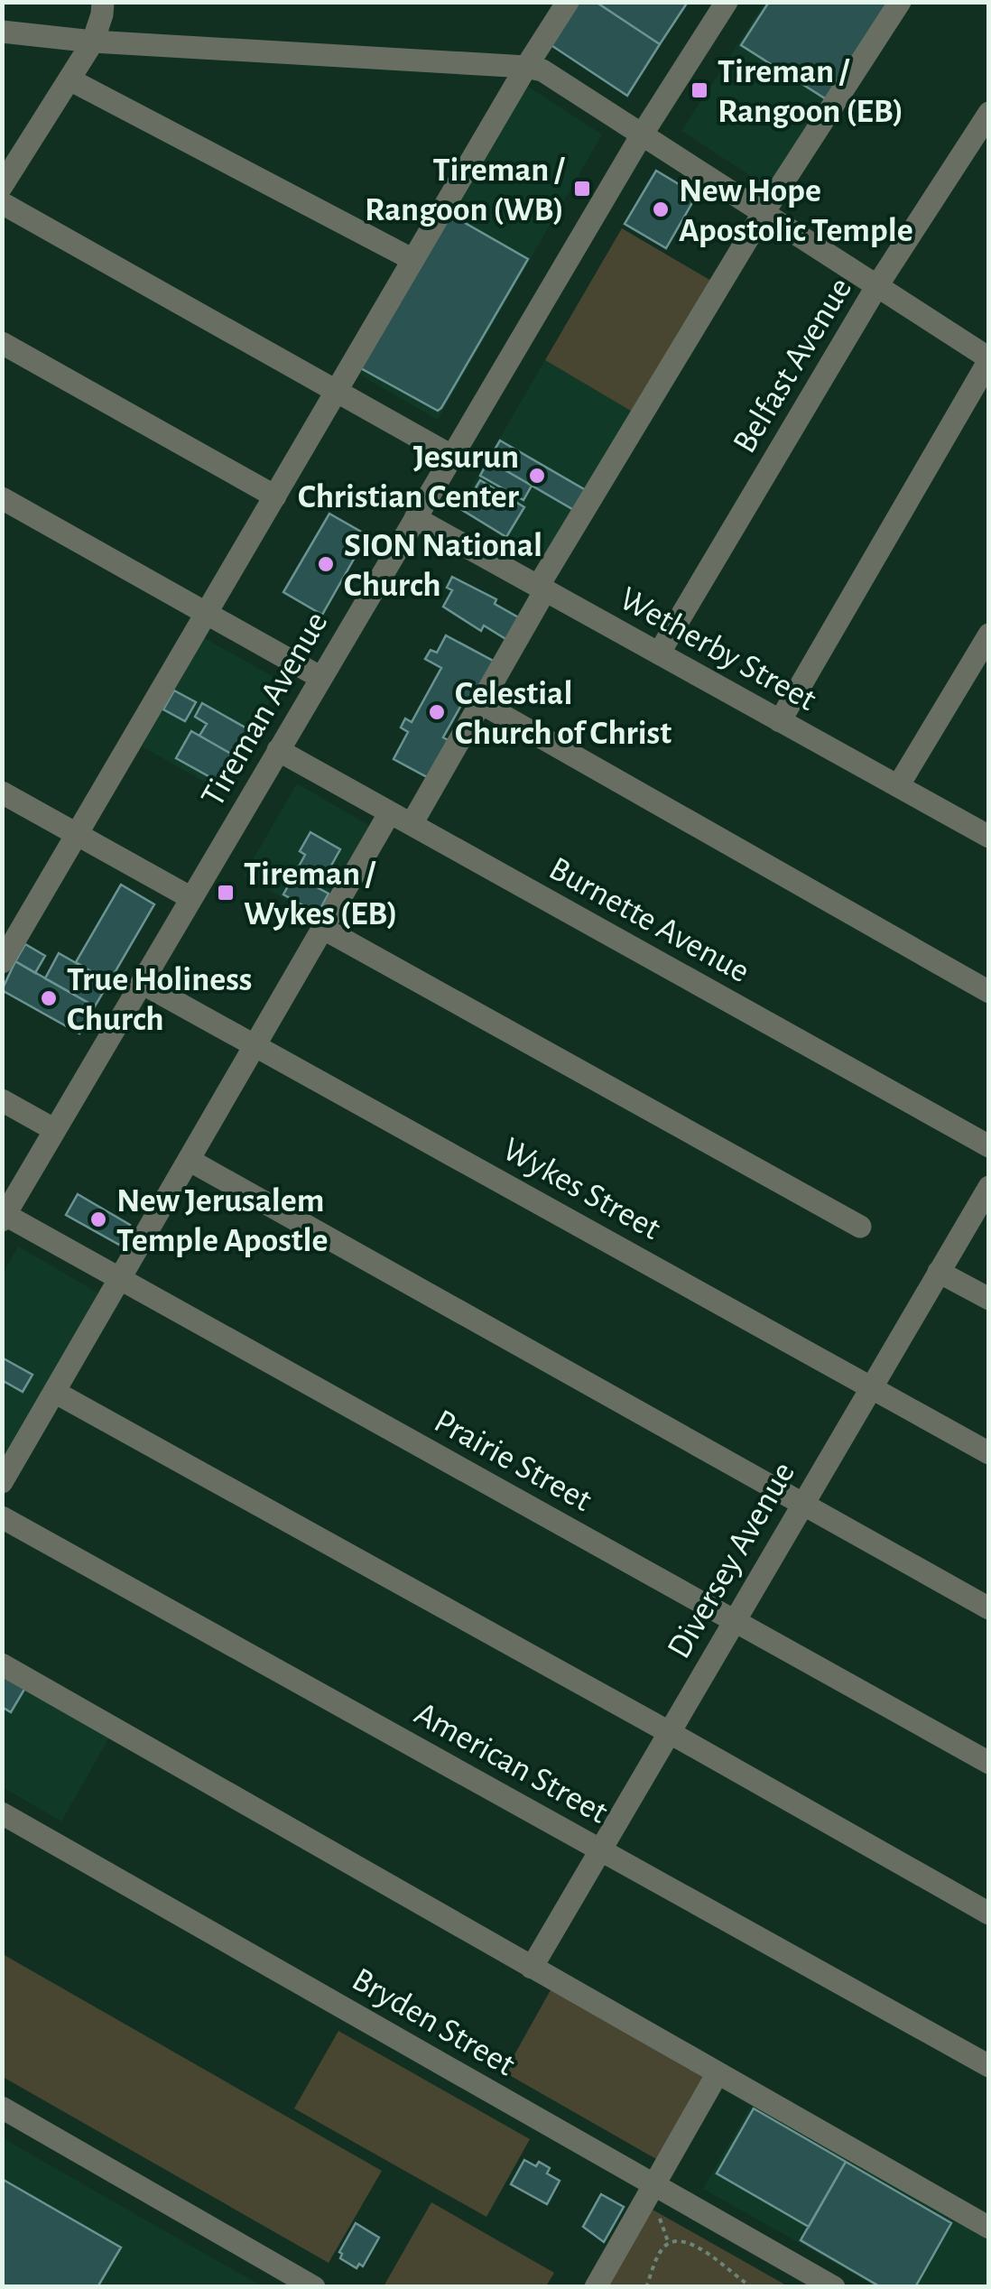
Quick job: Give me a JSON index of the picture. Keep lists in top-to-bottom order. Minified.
{"streets":{"street":["Belfast Avenue","Wetherby Street","Tireman Avenue","Burnette Avenue","Wykes Street","Prairie Street","Diversey Avenue","American Street","Bryden Street"]},"crossings":[["Belfast Avenue","Wetherby Street"],["Wetherby Street","Tireman Avenue"],["Tireman Avenue","Burnette Avenue"],["Tireman Avenue","Wykes Street"],["Tireman Avenue","Prairie Street"],["Wykes Street","Diversey Avenue"],["Prairie Street","Diversey Avenue"],["Diversey Avenue","American Street"]],"places":{"transit":["Tireman / Rangoon (EB)","Tireman / Rangoon (WB)","Tireman / Wykes (EB)"],"other":["New Hope Apostolic Temple","Jesurun Christian Center","SION National Church","Celestial Church of Christ","True Holiness Church","New Jerusalem Temple Apostle"]}}
